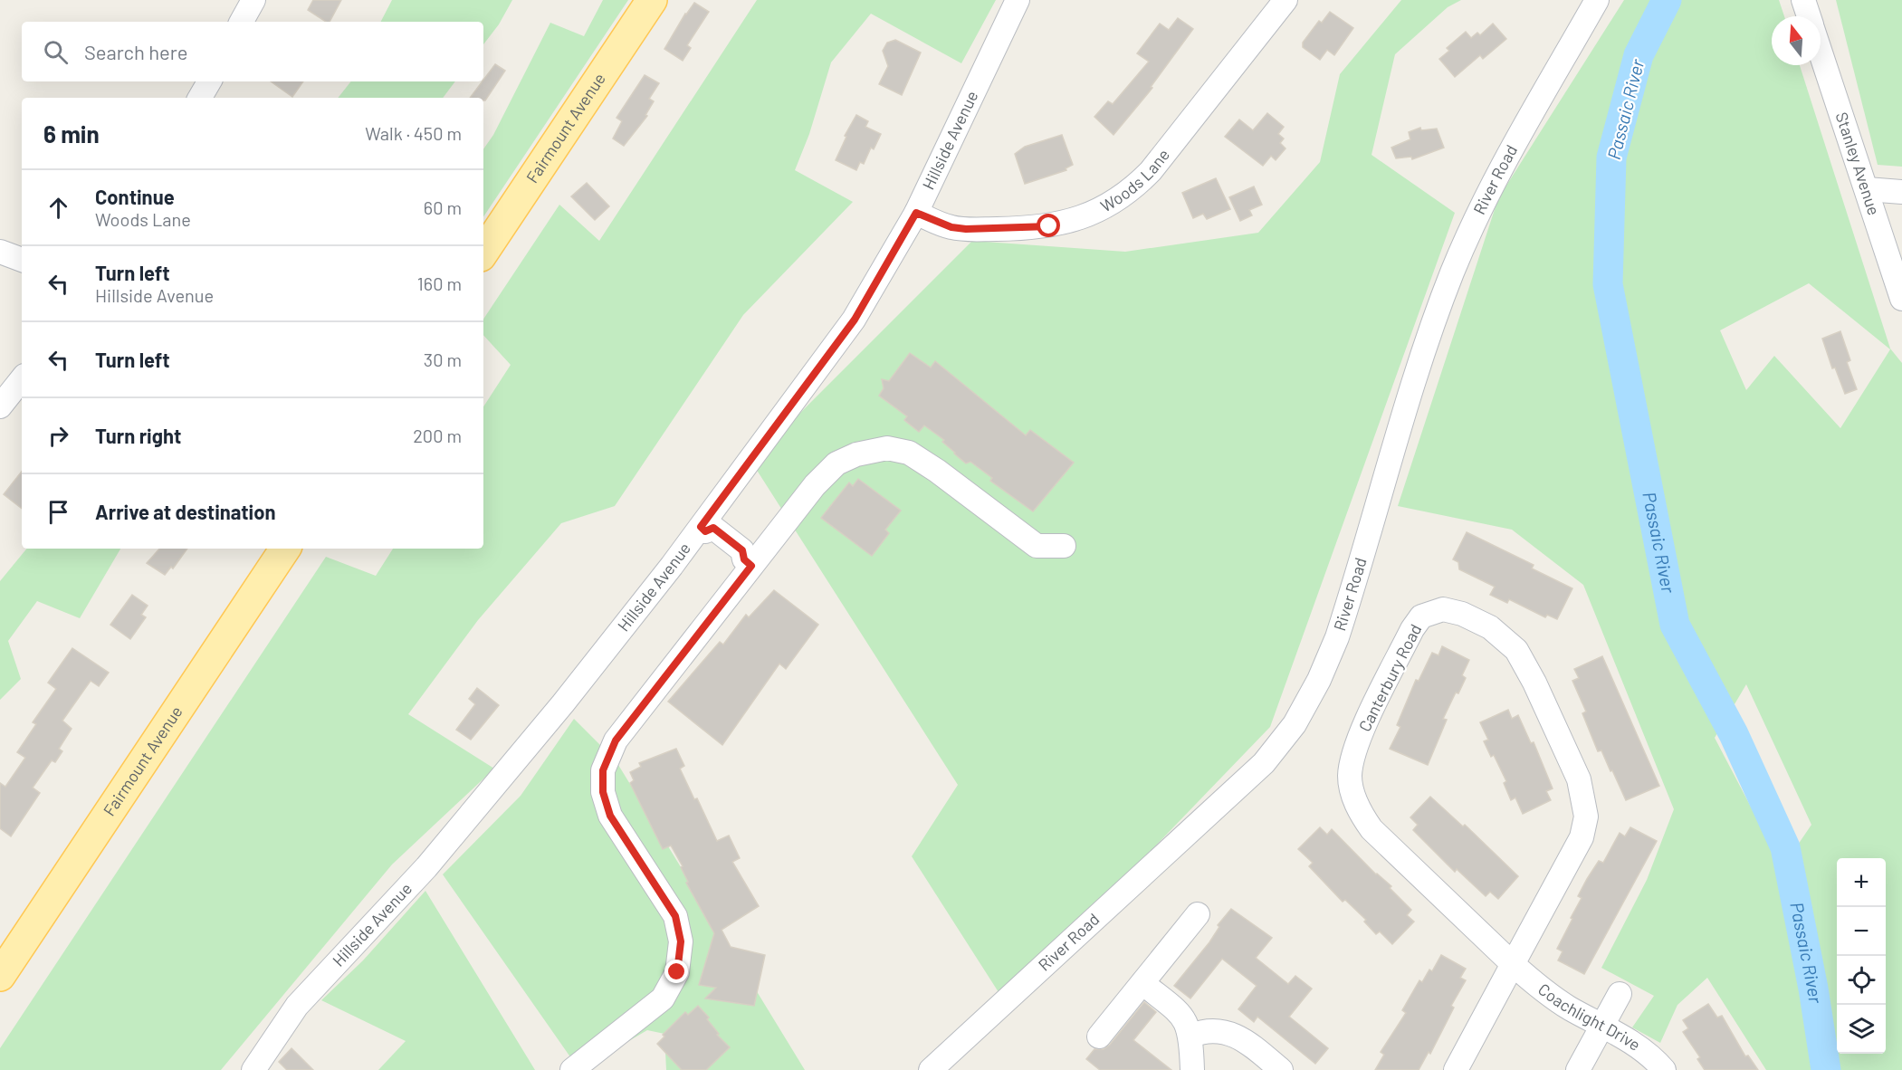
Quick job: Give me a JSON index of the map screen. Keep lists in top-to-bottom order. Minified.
{"streets":{"main road":["Fairmount Avenue"],"street":["Hillside Avenue","Stanley Avenue","Woods Lane","River Road","Canterbury Road","Coachlight Drive"]},"crossings":[["Hillside Avenue","Woods Lane"],["Canterbury Road","Coachlight Drive"]],"water":["Passaic River"],"north":"top","page":{"search":"Search here","heading":["6 min","Walk · 450 m"],"list":[["Continue","Woods Lane","60 m"],["Turn left","Hillside Avenue","160 m"],["Turn left","30 m"],["Turn right","200 m"],"Arrive at destination"],"map_buttons":["+","−"]}}
